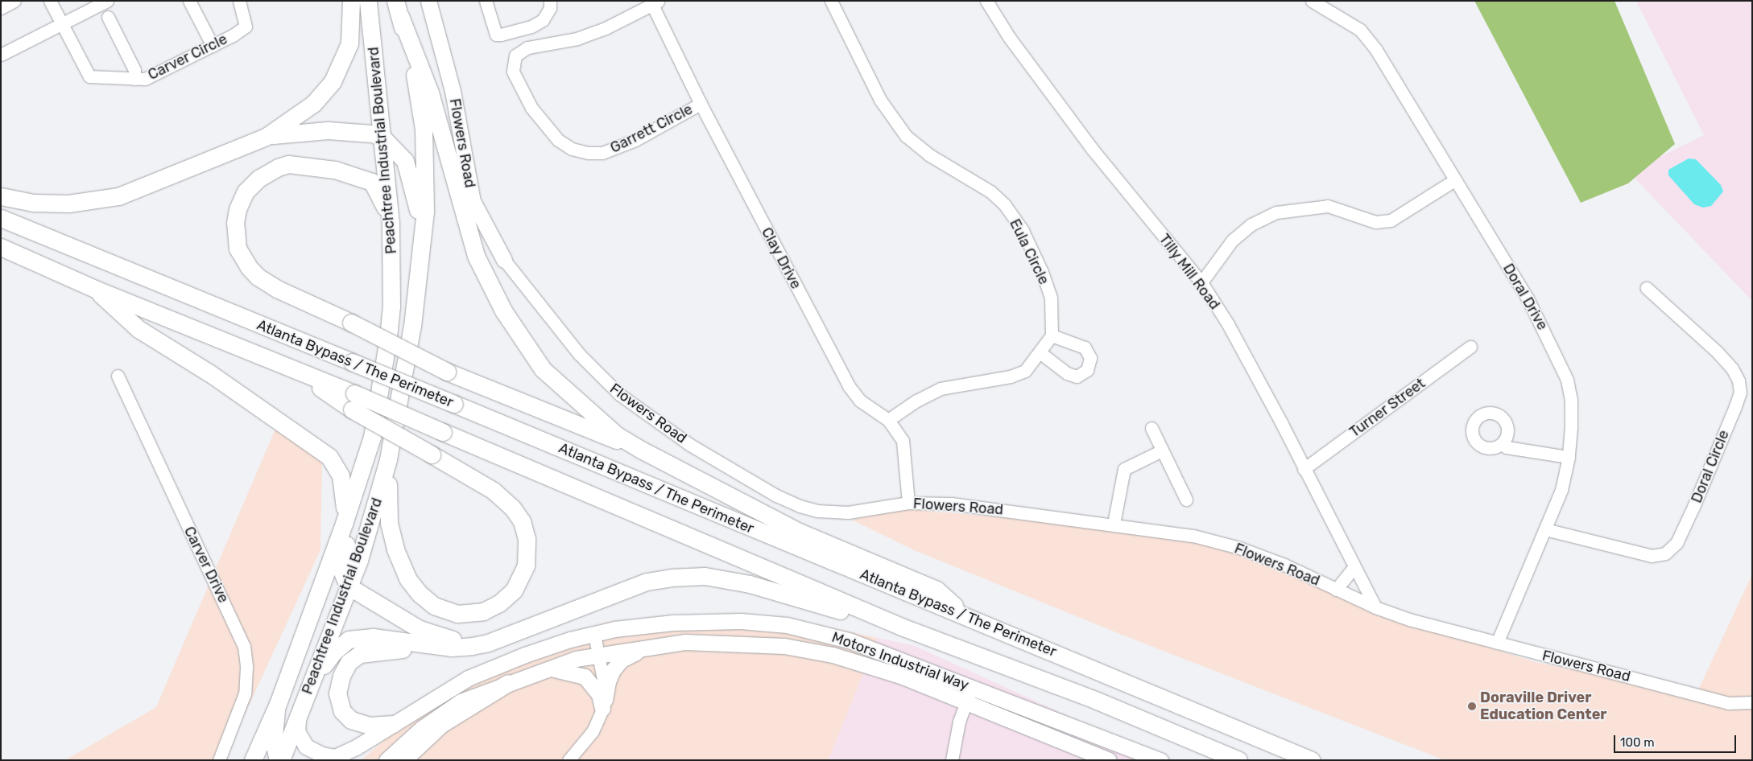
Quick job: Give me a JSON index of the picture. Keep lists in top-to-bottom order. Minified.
{"streets":{"highway":["Peachtree Industrial Boulevard","Atlanta Bypass / The Perimeter"],"main road":["Flowers Road","Motors Industrial Way"],"street":["Carver Circle","Garrett Circle","Eula Circle","Clay Drive","Tilly Mill Road","Doral Drive","Turner Street","Doral Circle","Carver Drive"]},"crossings":[["Garrett Circle","Clay Drive"],["Flowers Road","Clay Drive"],["Flowers Road","Tilly Mill Road"],["Flowers Road","Doral Drive"],["Tilly Mill Road","Turner Street"],["Doral Drive","Doral Circle"]],"places":["Doraville Driver Education Center"],"scale_bar":"100 m"}
